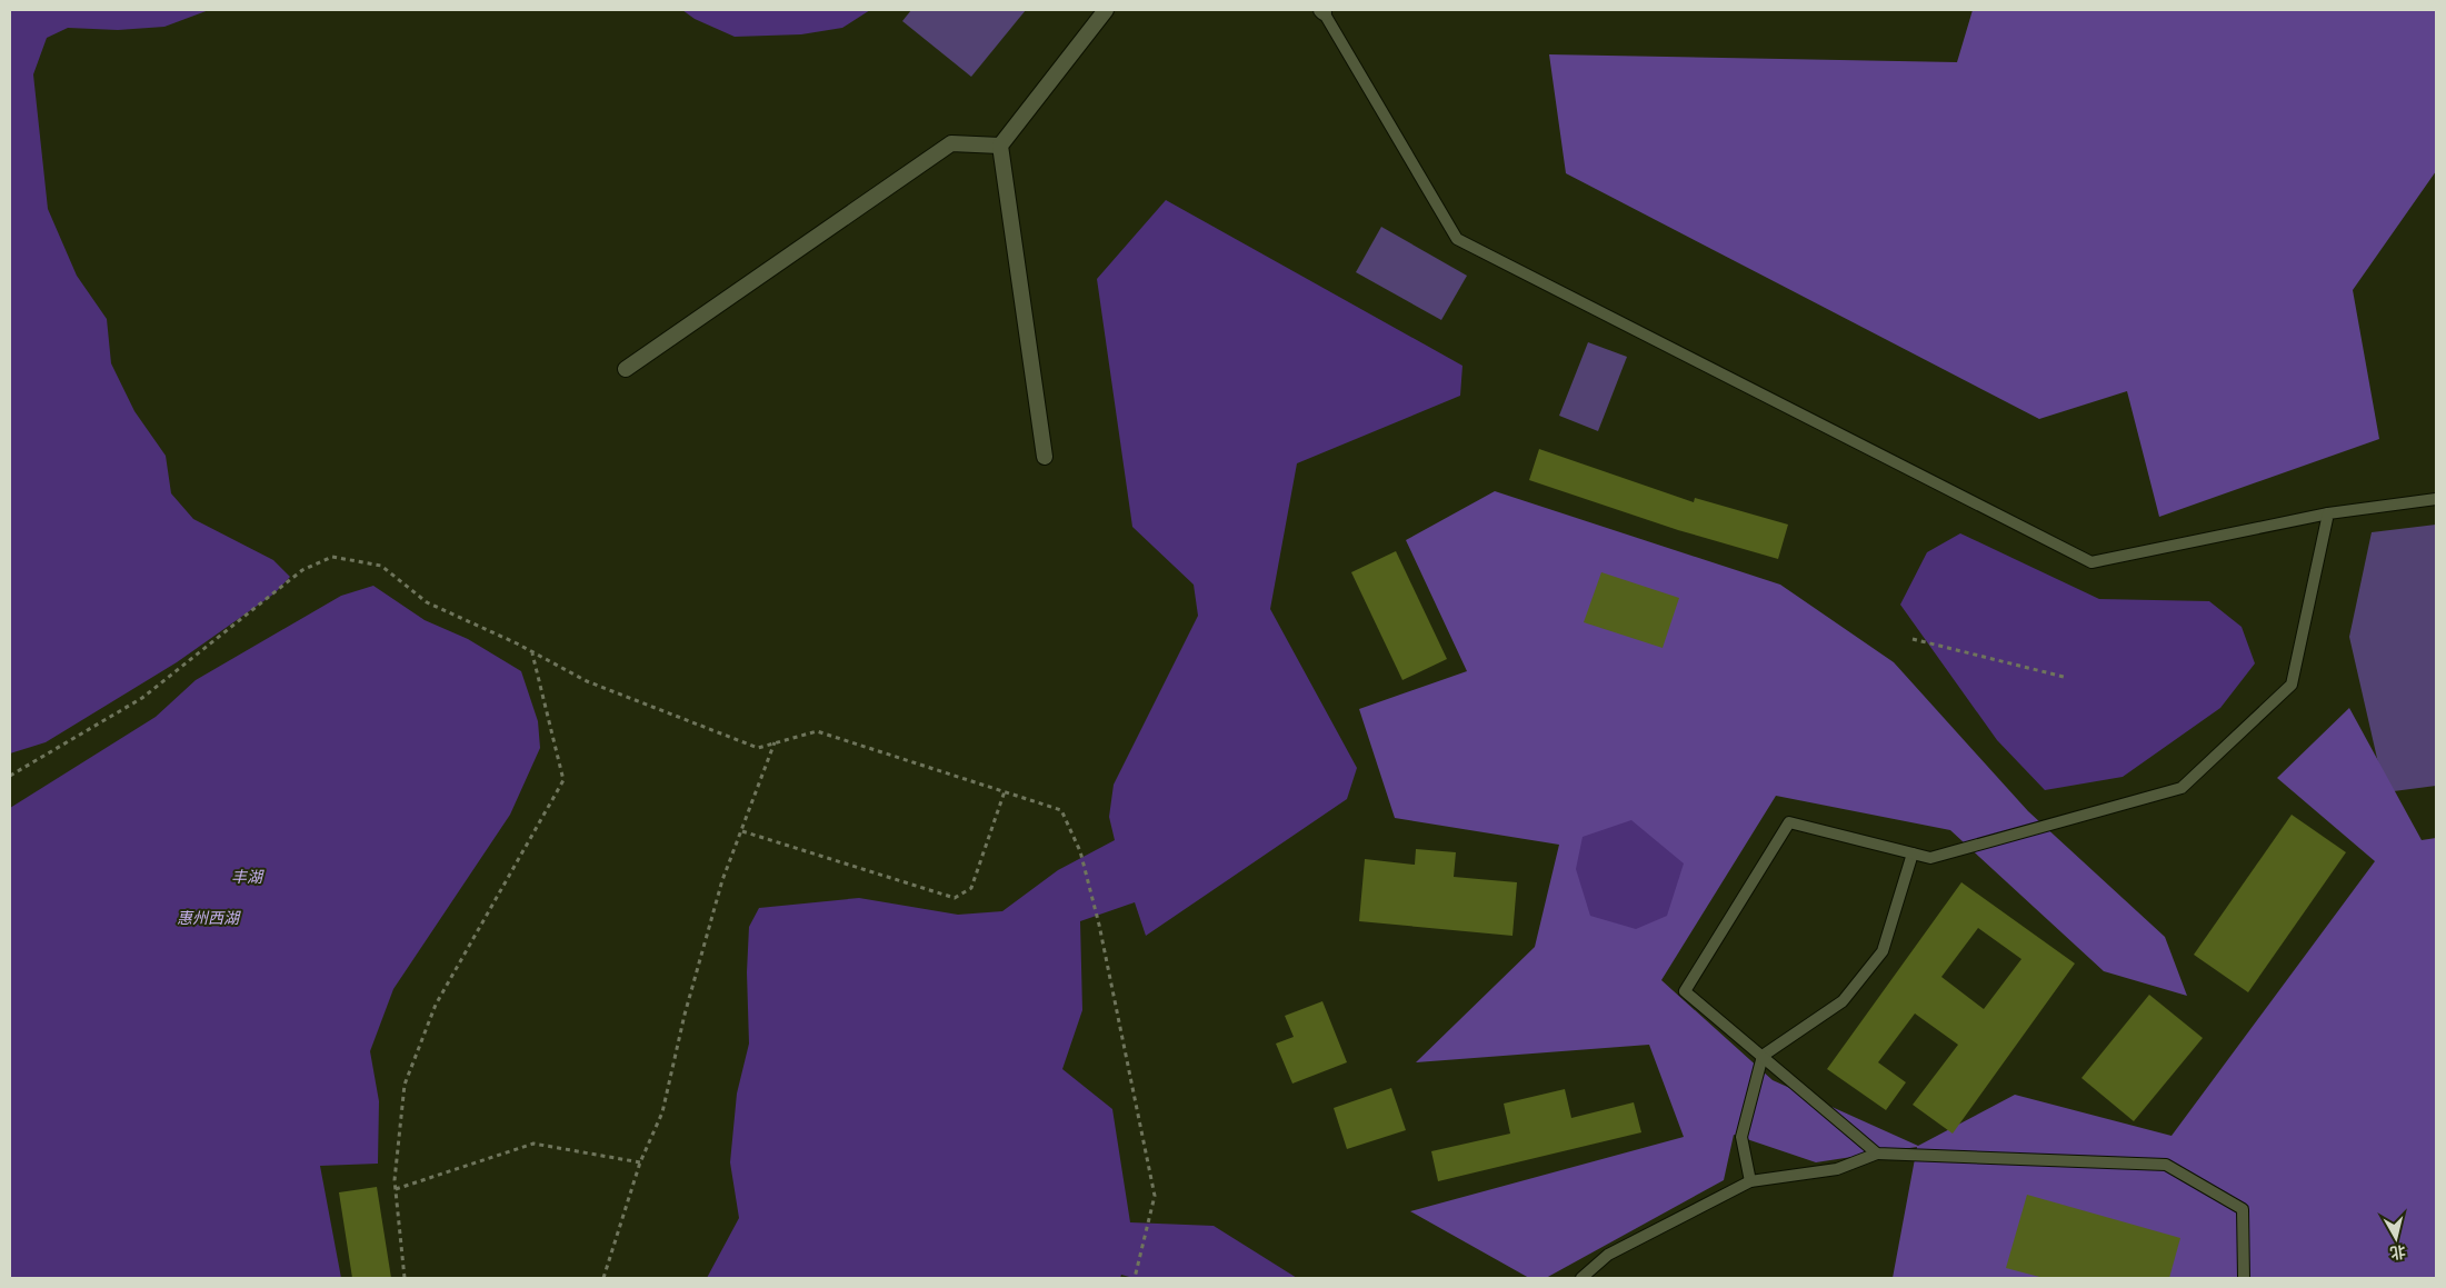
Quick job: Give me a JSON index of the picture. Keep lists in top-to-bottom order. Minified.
{"water":["丰湖","惠州西湖"],"north":"bottom"}
